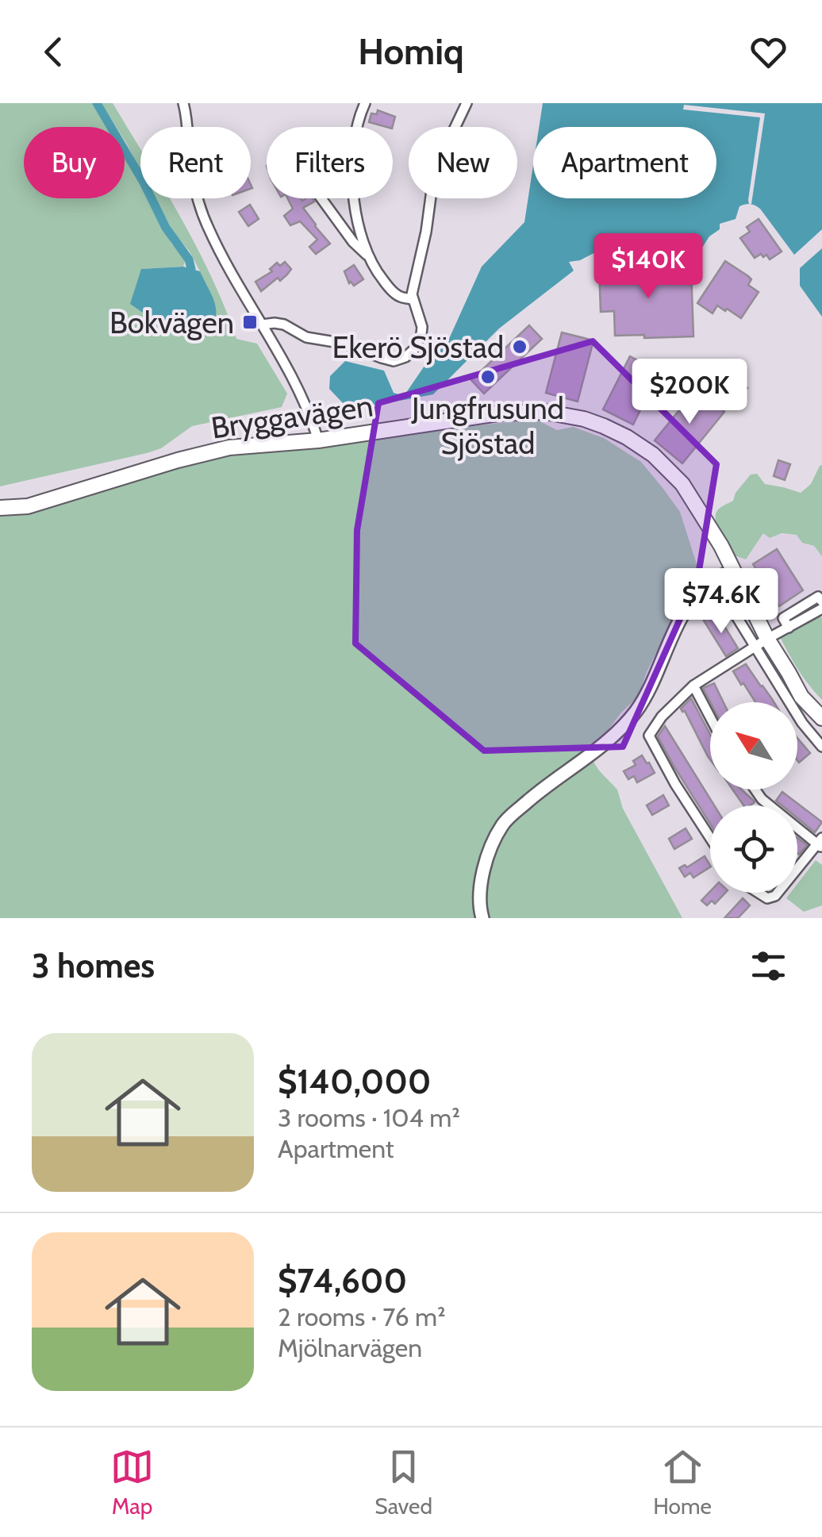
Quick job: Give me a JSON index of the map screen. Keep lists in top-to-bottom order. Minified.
{"streets":{"main road":["Bryggavägen"]},"places":{"transit":["Bokvägen"],"other":["Ekerö Sjöstad","Jungfrusund Sjöstad"]},"north":"top left","page":{"header":"Homiq","chip":["Buy","Rent","Filters","New","Apartment"],"price":["$140K","$200K","$74.6K"],"heading":"3 homes","list":[{"name":"$140,000","note":"3 rooms · 104 m² · Apartment"},{"name":"$74,600","note":"2 rooms · 76 m² · Mjölnarvägen"}],"tabs":["Map","Saved","Home"]}}
